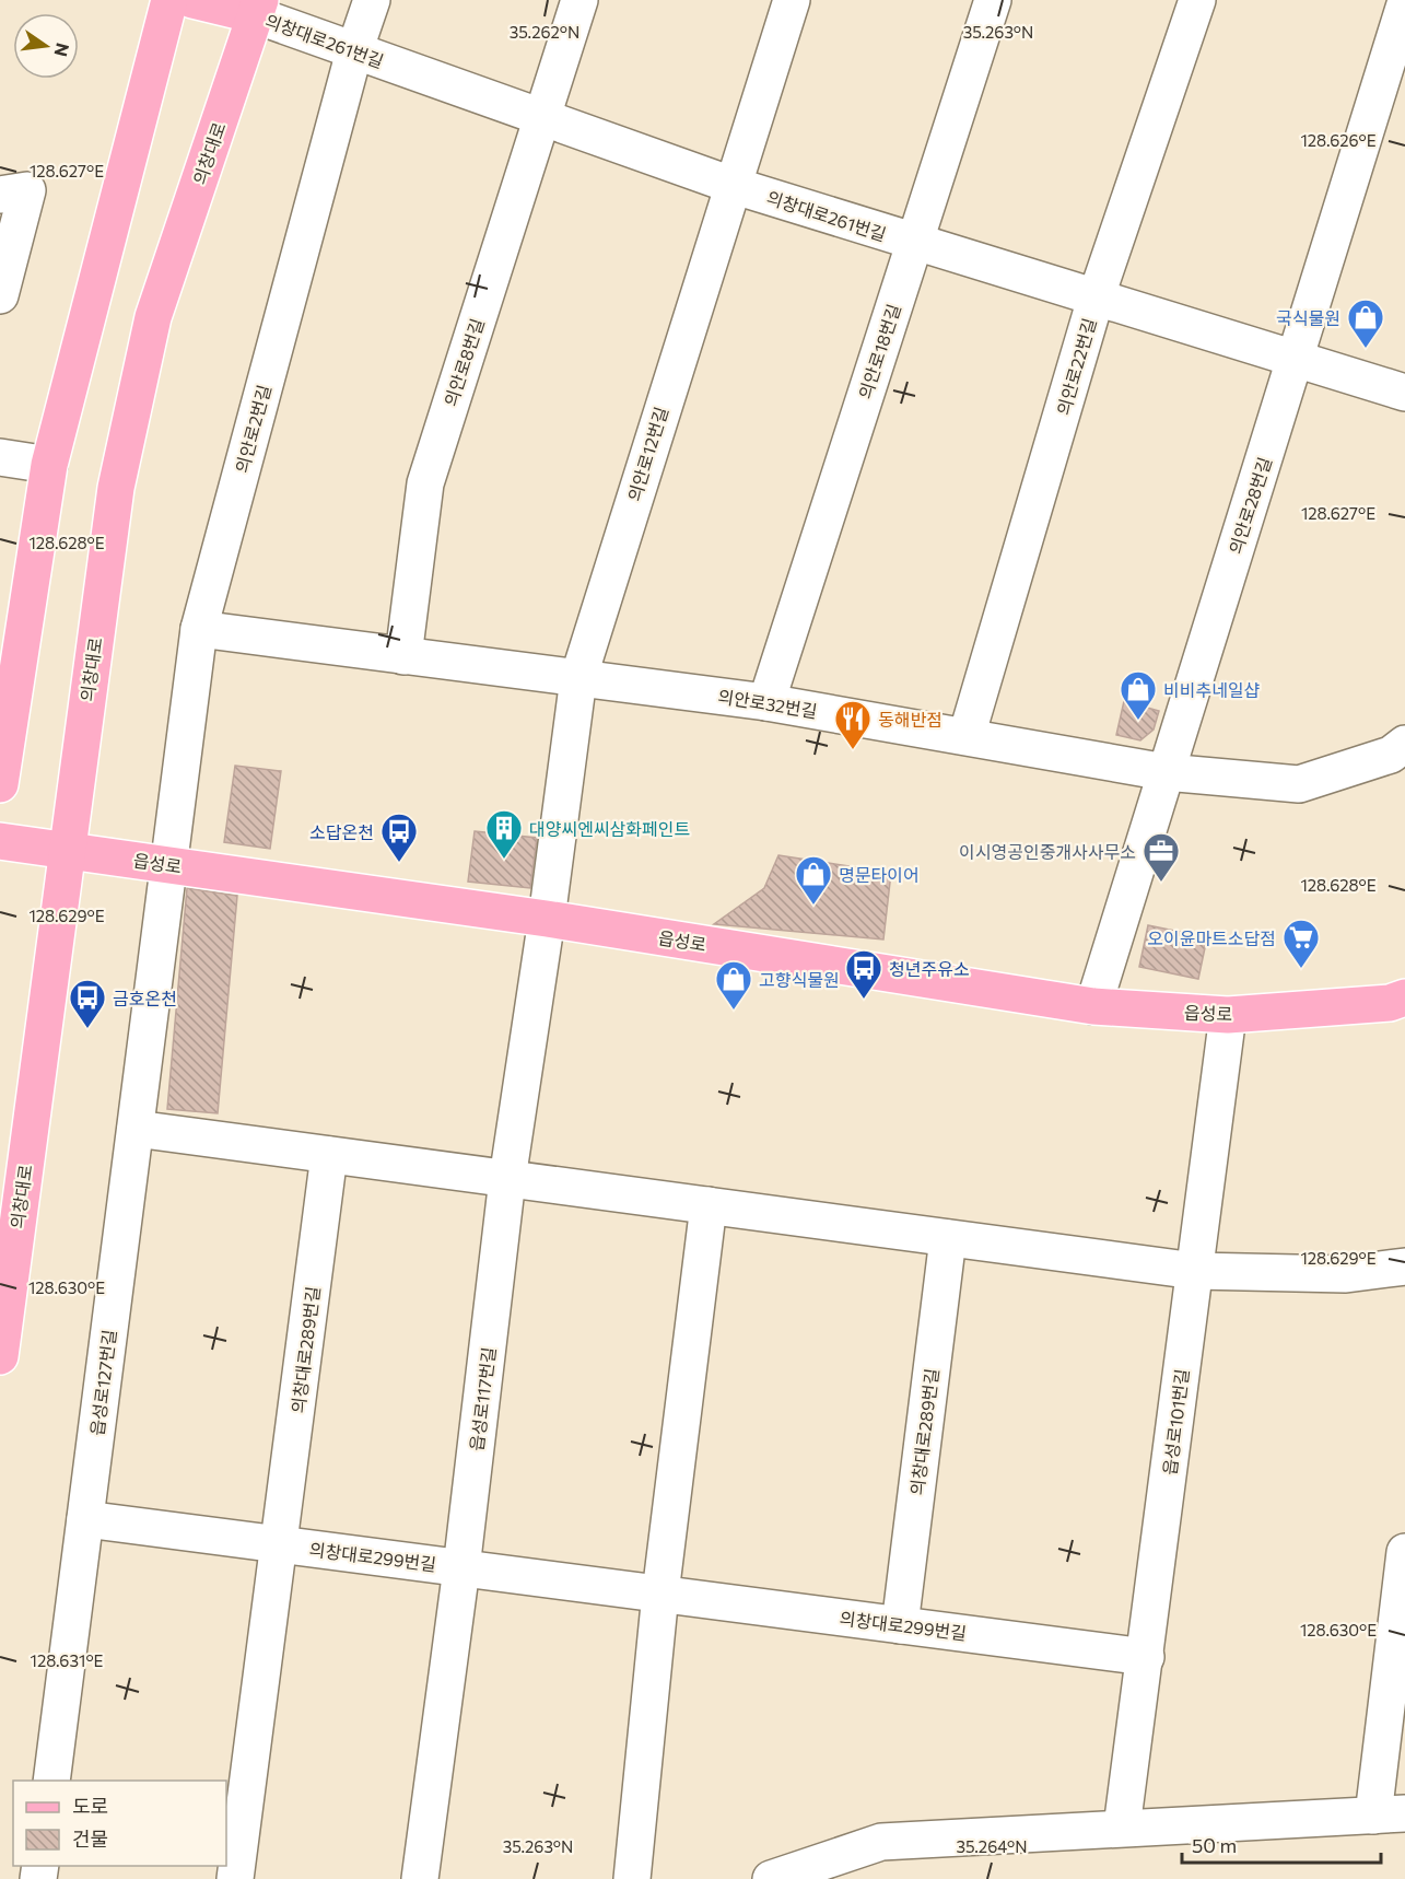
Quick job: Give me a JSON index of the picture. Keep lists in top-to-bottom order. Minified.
{"streets":{"main road":["의창대로","읍성로"],"street":["의창대로261번길","의안로18번길","의안로8번길","의안로22번길","의안로2번길","의안로12번길","의안로28번길","의안로32번길","의창대로289번길","읍성로127번길","읍성로117번길","읍성로101번길","의창대로299번길"]},"crossings":[["의창대로261번길","의창대로"],["의창대로261번길","의안로18번길"],["의창대로261번길","의안로8번길"],["의창대로261번길","의안로22번길"],["의창대로261번길","의안로2번길"],["의창대로261번길","의안로12번길"],["의창대로261번길","의안로28번길"],["의창대로","읍성로"],["의안로18번길","의안로32번길"],["의안로8번길","의안로32번길"],["의안로22번길","의안로32번길"],["의안로2번길","의안로32번길"],["의안로2번길","읍성로"],["의안로2번길","읍성로127번길"],["의안로12번길","의안로32번길"],["의안로12번길","읍성로"],["의안로12번길","읍성로117번길"],["의안로28번길","의안로32번길"],["의안로28번길","읍성로"],["읍성로","읍성로127번길"],["읍성로","읍성로117번길"],["읍성로","읍성로101번길"],["의창대로289번길","의창대로299번길"],["읍성로127번길","의창대로299번길"],["읍성로117번길","의창대로299번길"],["읍성로101번길","의창대로299번길"]],"places":{"shop":["국식물원","비비추네일샵","명문타이어","고향식물원"],"restaurant":["동해반점"],"building":["대양씨엔씨삼화페인트"],"bus stop":["소답온천","청년주유소","금호온천"],"office":["이시영공인중개사사무소"],"supermarket":["오이윤마트소답점"]},"legend":["도로","건물"],"scale_bar":"50 m","north":"right","coordinates":["35.262°N","35.263°N","128.626°E","128.627°E","128.628°E","128.629°E","128.630°E","128.631°E","35.264°N"]}
